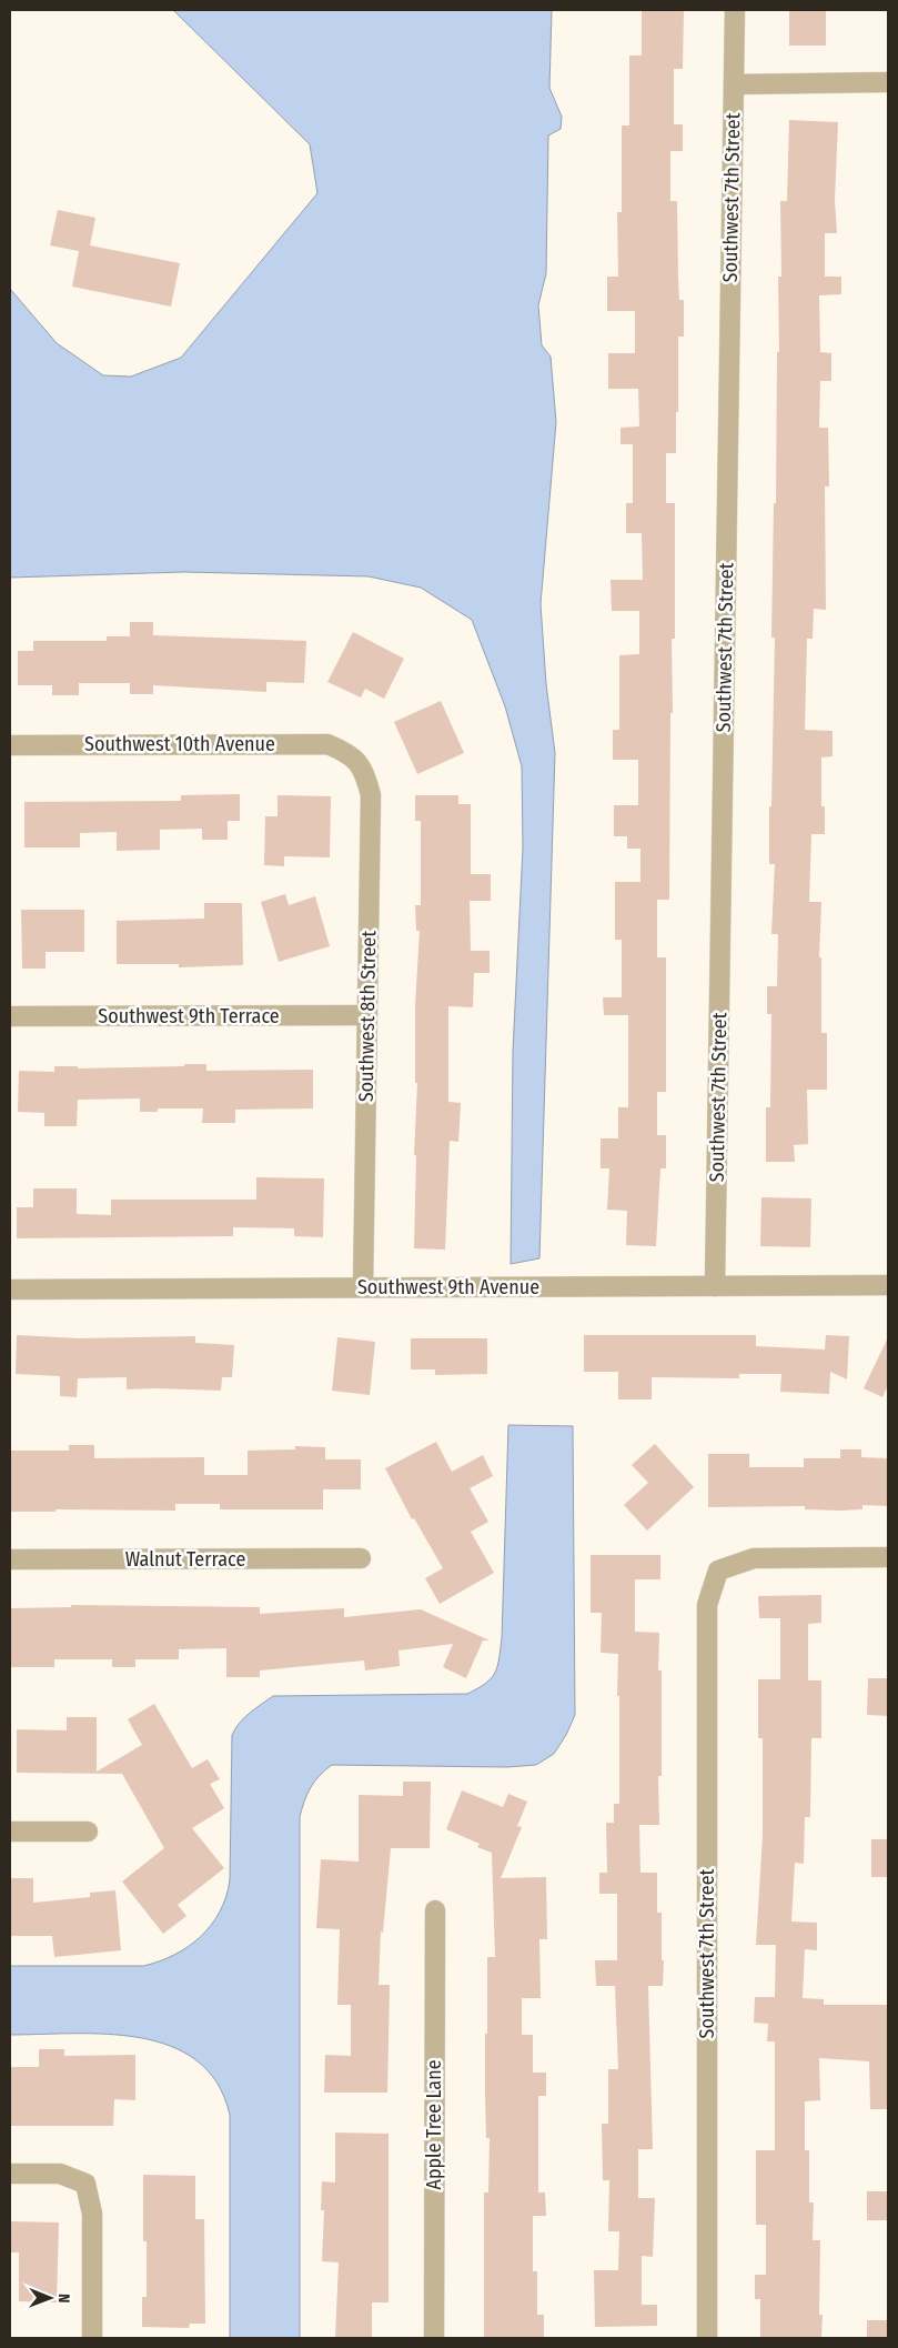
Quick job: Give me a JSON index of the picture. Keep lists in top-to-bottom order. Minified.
{"streets":{"street":["Southwest 7th Street","Southwest 10th Avenue","Southwest 9th Terrace","Southwest 8th Street","Southwest 9th Avenue","Walnut Terrace","Apple Tree Lane"]},"crossings":[["Southwest 7th Street","Southwest 9th Avenue"],["Southwest 10th Avenue","Southwest 8th Street"],["Southwest 9th Terrace","Southwest 8th Street"],["Southwest 8th Street","Southwest 9th Avenue"]],"north":"right"}
